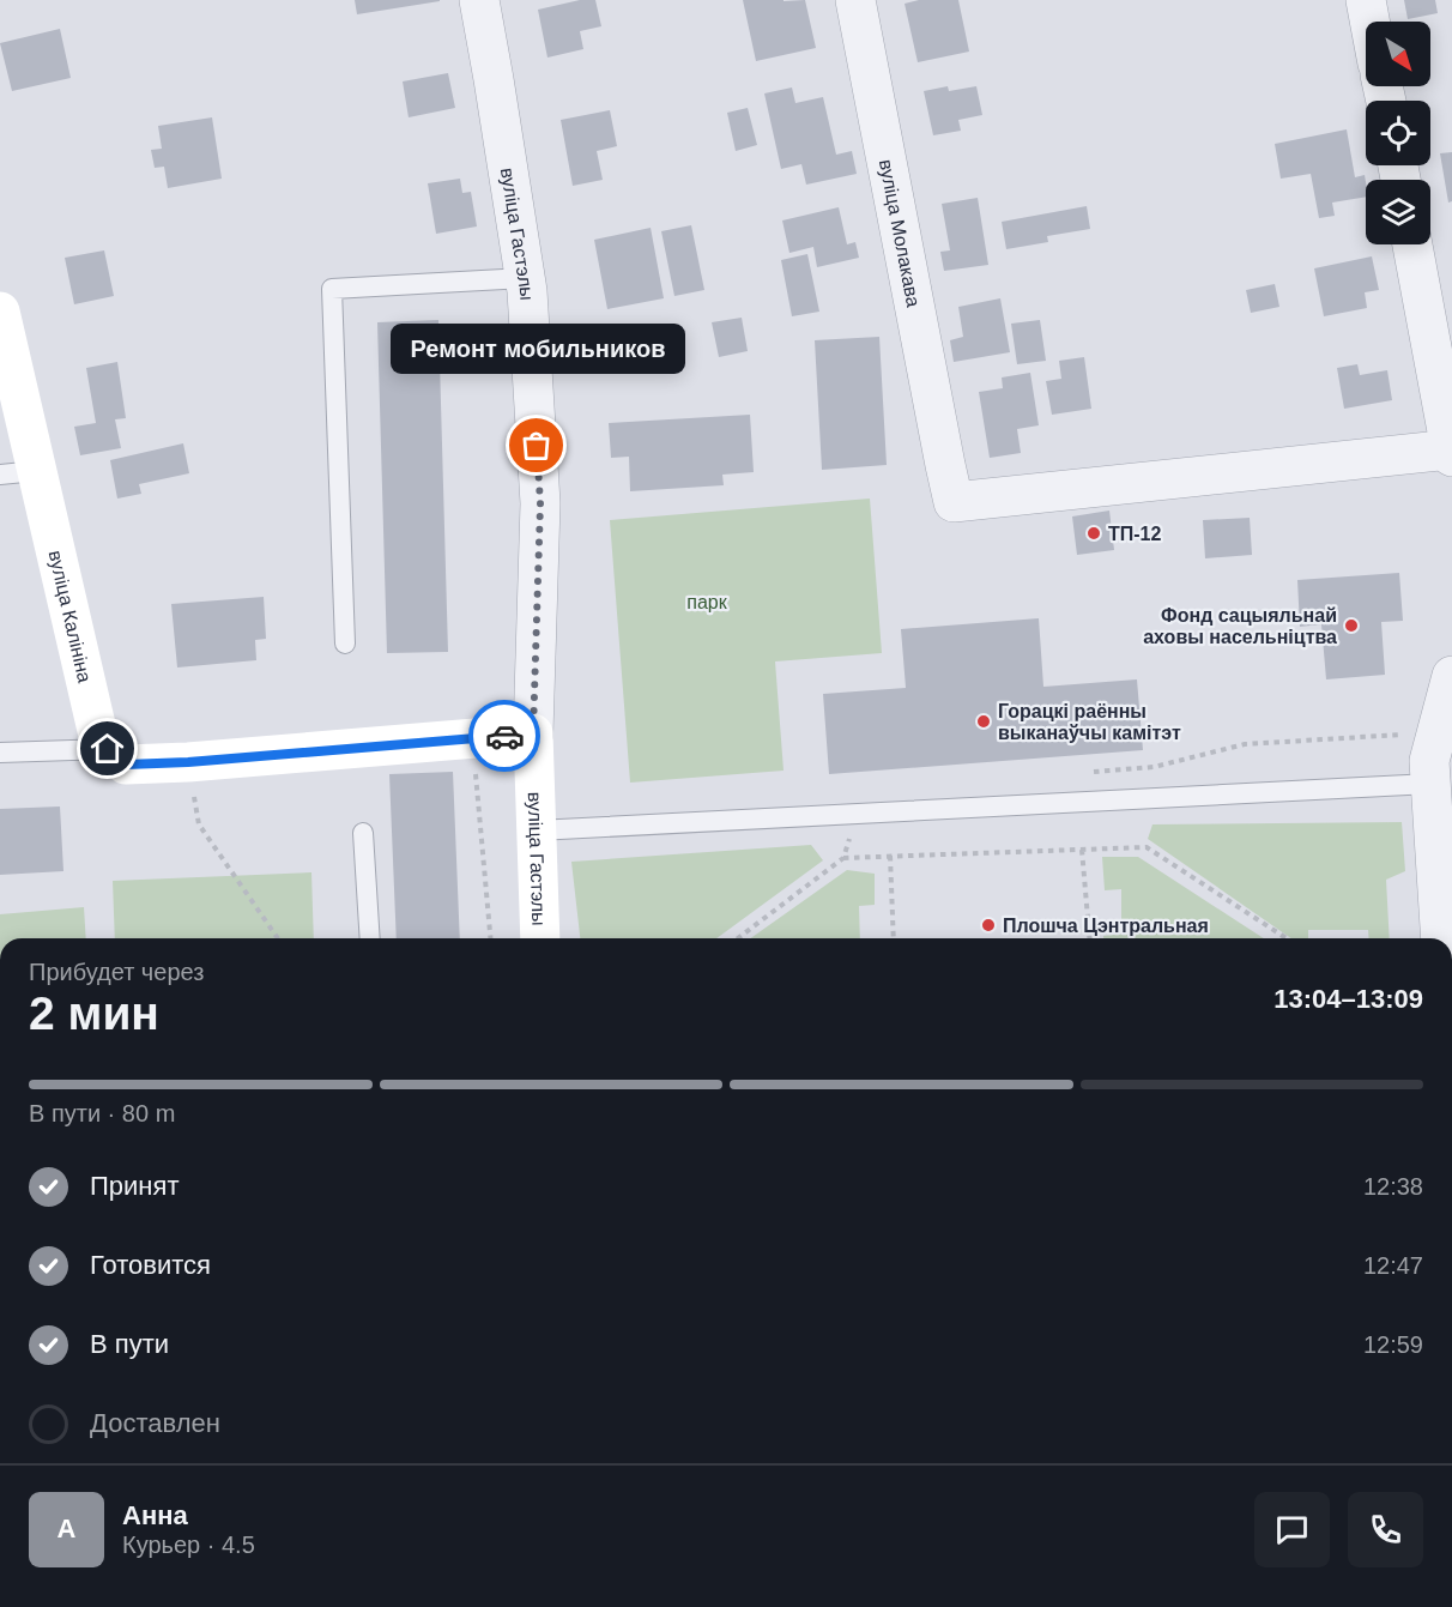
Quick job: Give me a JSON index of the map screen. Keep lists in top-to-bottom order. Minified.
{"streets":{"main road":["вуліца Гастэлы","вуліца Калініна"],"street":["вуліца Молакава"]},"parks":["парк"],"places":["Ремонт мобильников","ТП-12","Фонд сацыяльнай аховы насельніцтва","Горацкі раённы выканаўчы камітэт","Плошча Цэнтральная"],"north":"bottom right","page":{"bubble":"Ремонт мобильников","heading":["2 мин","Прибудет через","13:04–13:09"],"panel":["Анна","Курьер · 4.5"],"bar":"В пути · 80 m","list":[["Принят","12:38"],["Готовится","12:47"],["В пути","12:59"],"Доставлен"],"round":"А"}}
